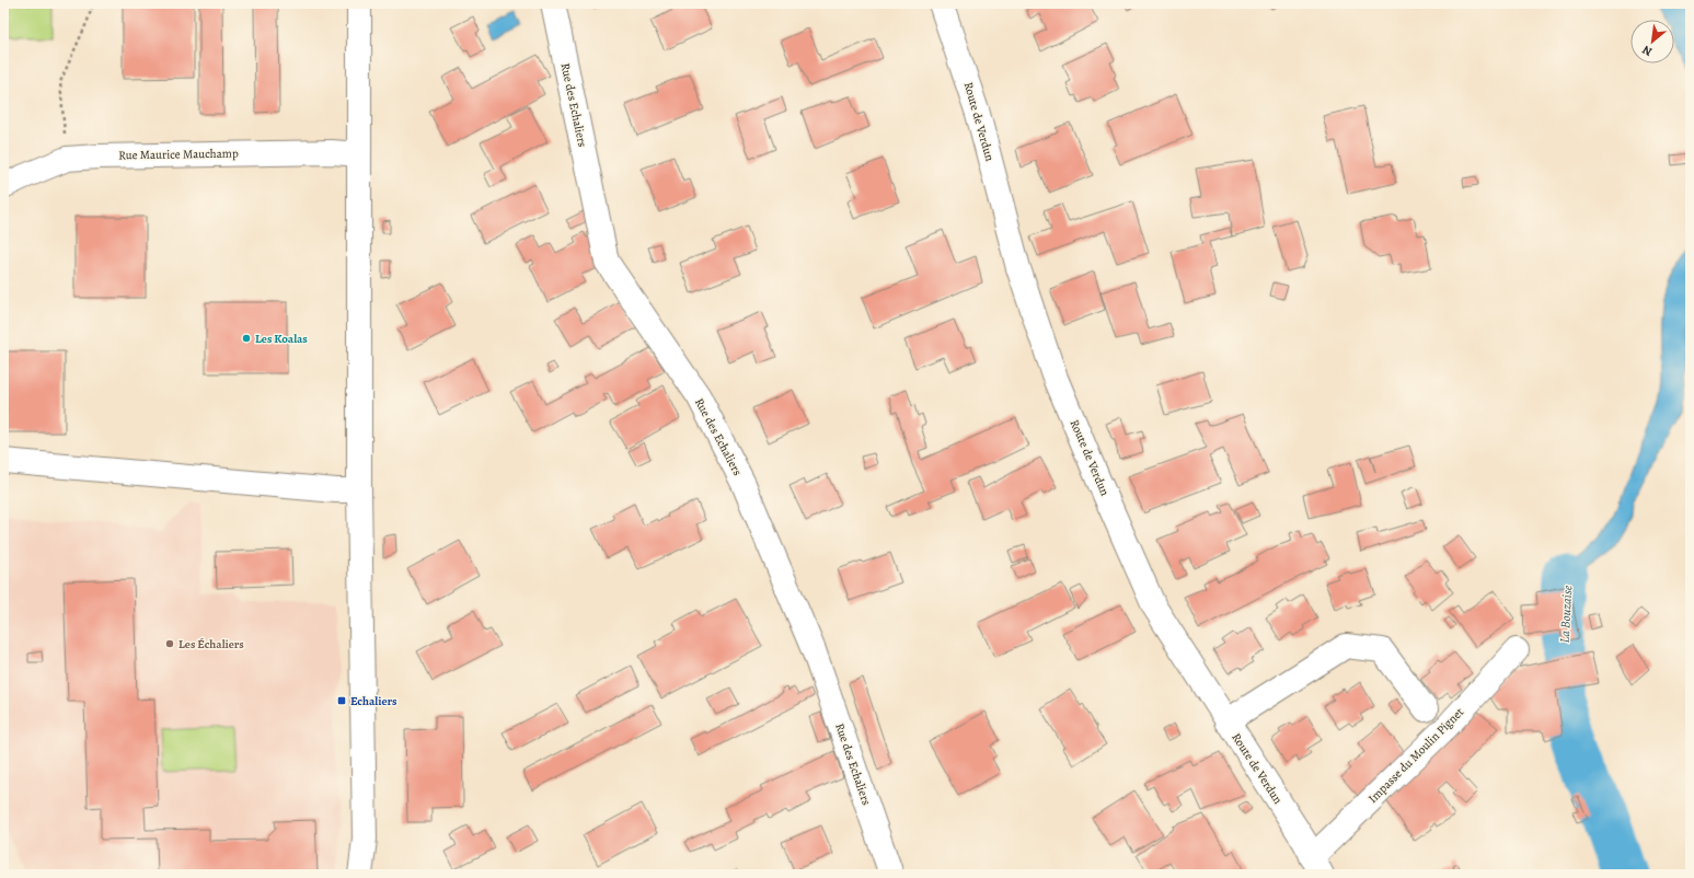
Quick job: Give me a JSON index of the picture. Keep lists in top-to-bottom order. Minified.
{"streets":{"street":["Rue des Echaliers","Route de Verdun","Rue Maurice Mauchamp","Impasse du Moulin Pignet"]},"crossings":[["Route de Verdun","Impasse du Moulin Pignet"]],"water":["La Bouzaise"],"places":{"other":["Les Koalas","Les Échaliers"],"transit":["Echaliers"]},"north":"bottom left"}
